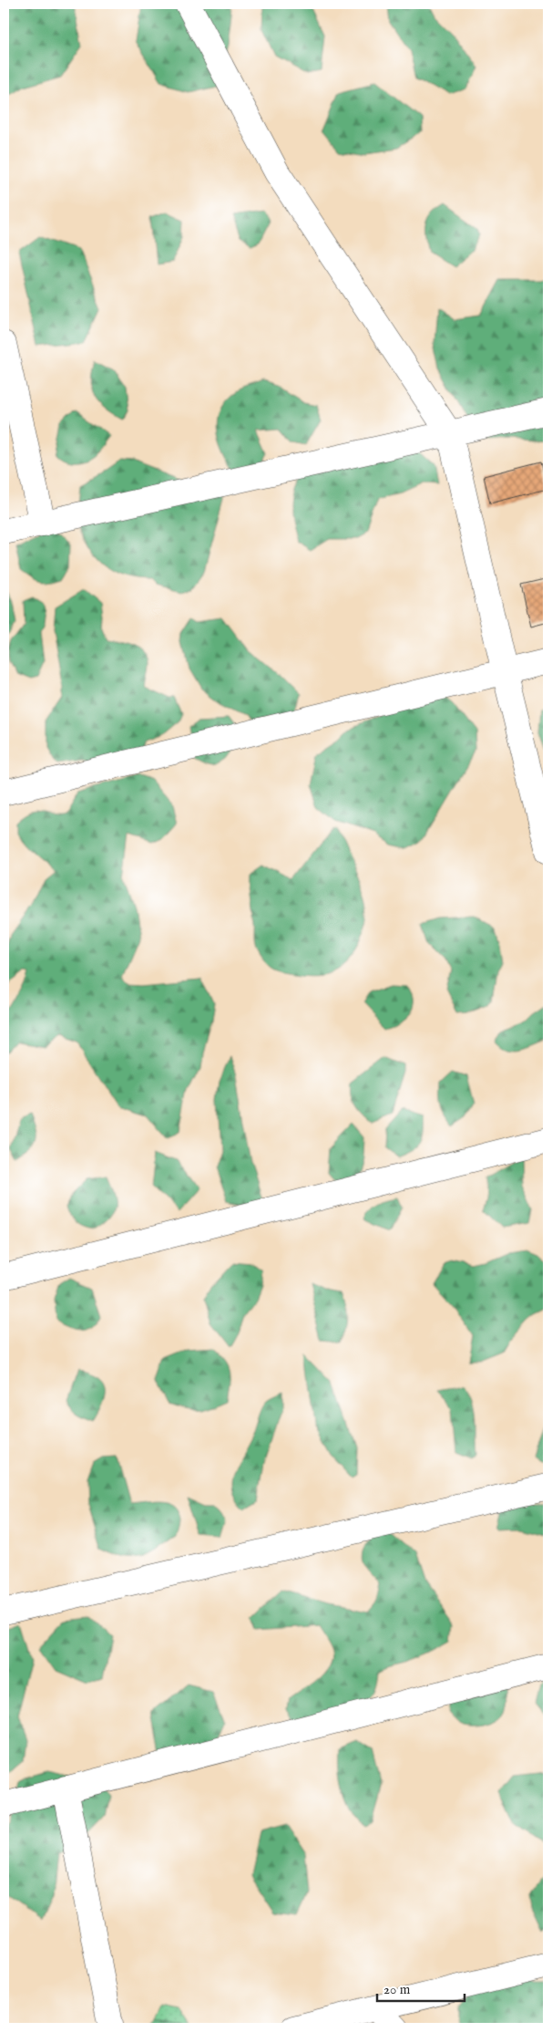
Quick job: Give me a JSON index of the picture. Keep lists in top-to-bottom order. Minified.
{"scale_bar":"20 m"}
